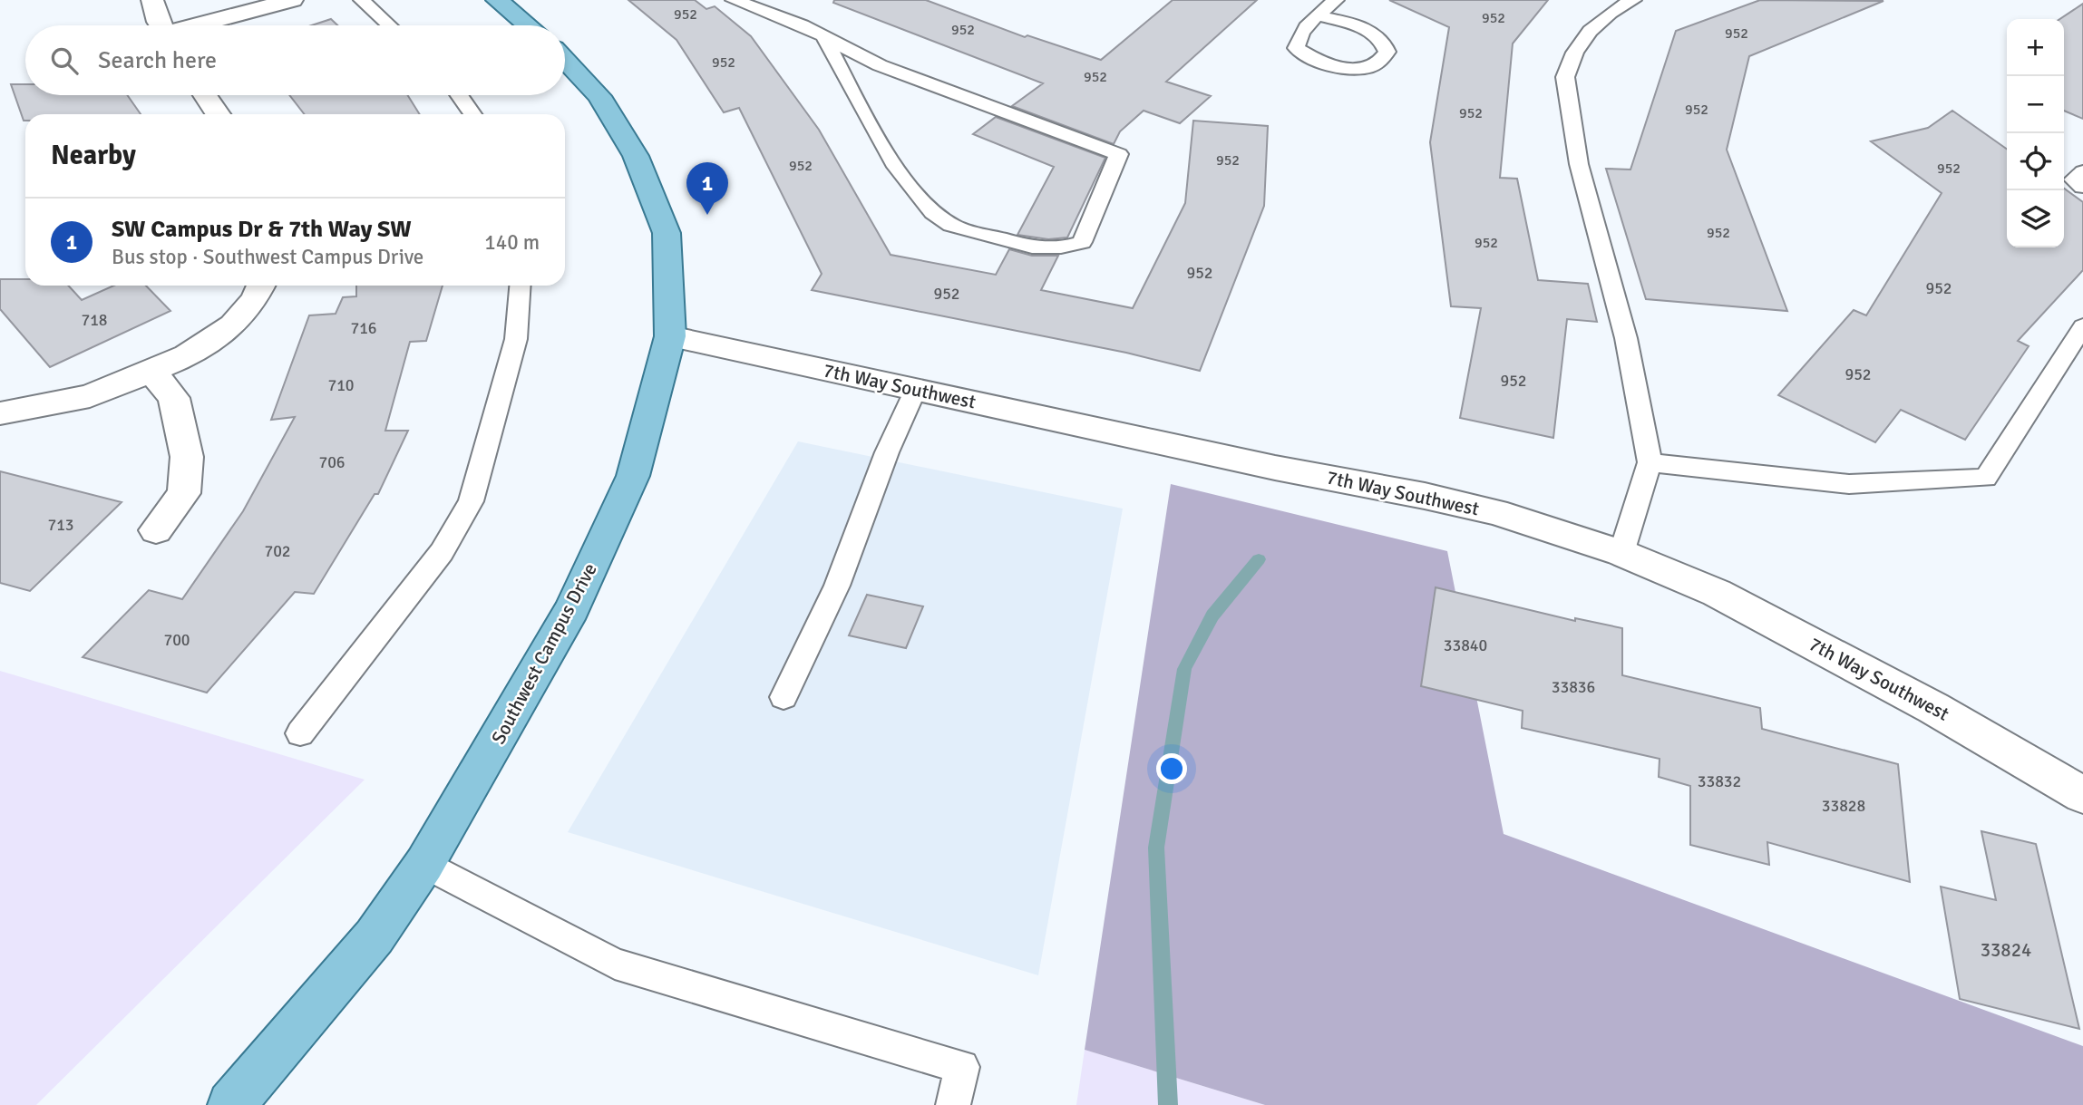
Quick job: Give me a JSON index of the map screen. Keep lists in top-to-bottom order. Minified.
{"streets":{"main road":["Southwest Campus Drive"],"street":["7th Way Southwest"]},"crossings":[["7th Way Southwest","Southwest Campus Drive"]],"house_numbers":["952","952","952","952","952","952","952","952","952","952","952","952","952","952","952","952","718","716","952","952","710","706","713","702","700","33840","33836","33832","33828","33824"],"page":{"map_buttons":["+","−"],"search":"Search here","heading":"Nearby","pins":"1","list":[{"mark":"1","name":"SW Campus Dr & 7th Way SW","note":"Bus stop · Southwest Campus Drive","value":"140 m"}]}}
